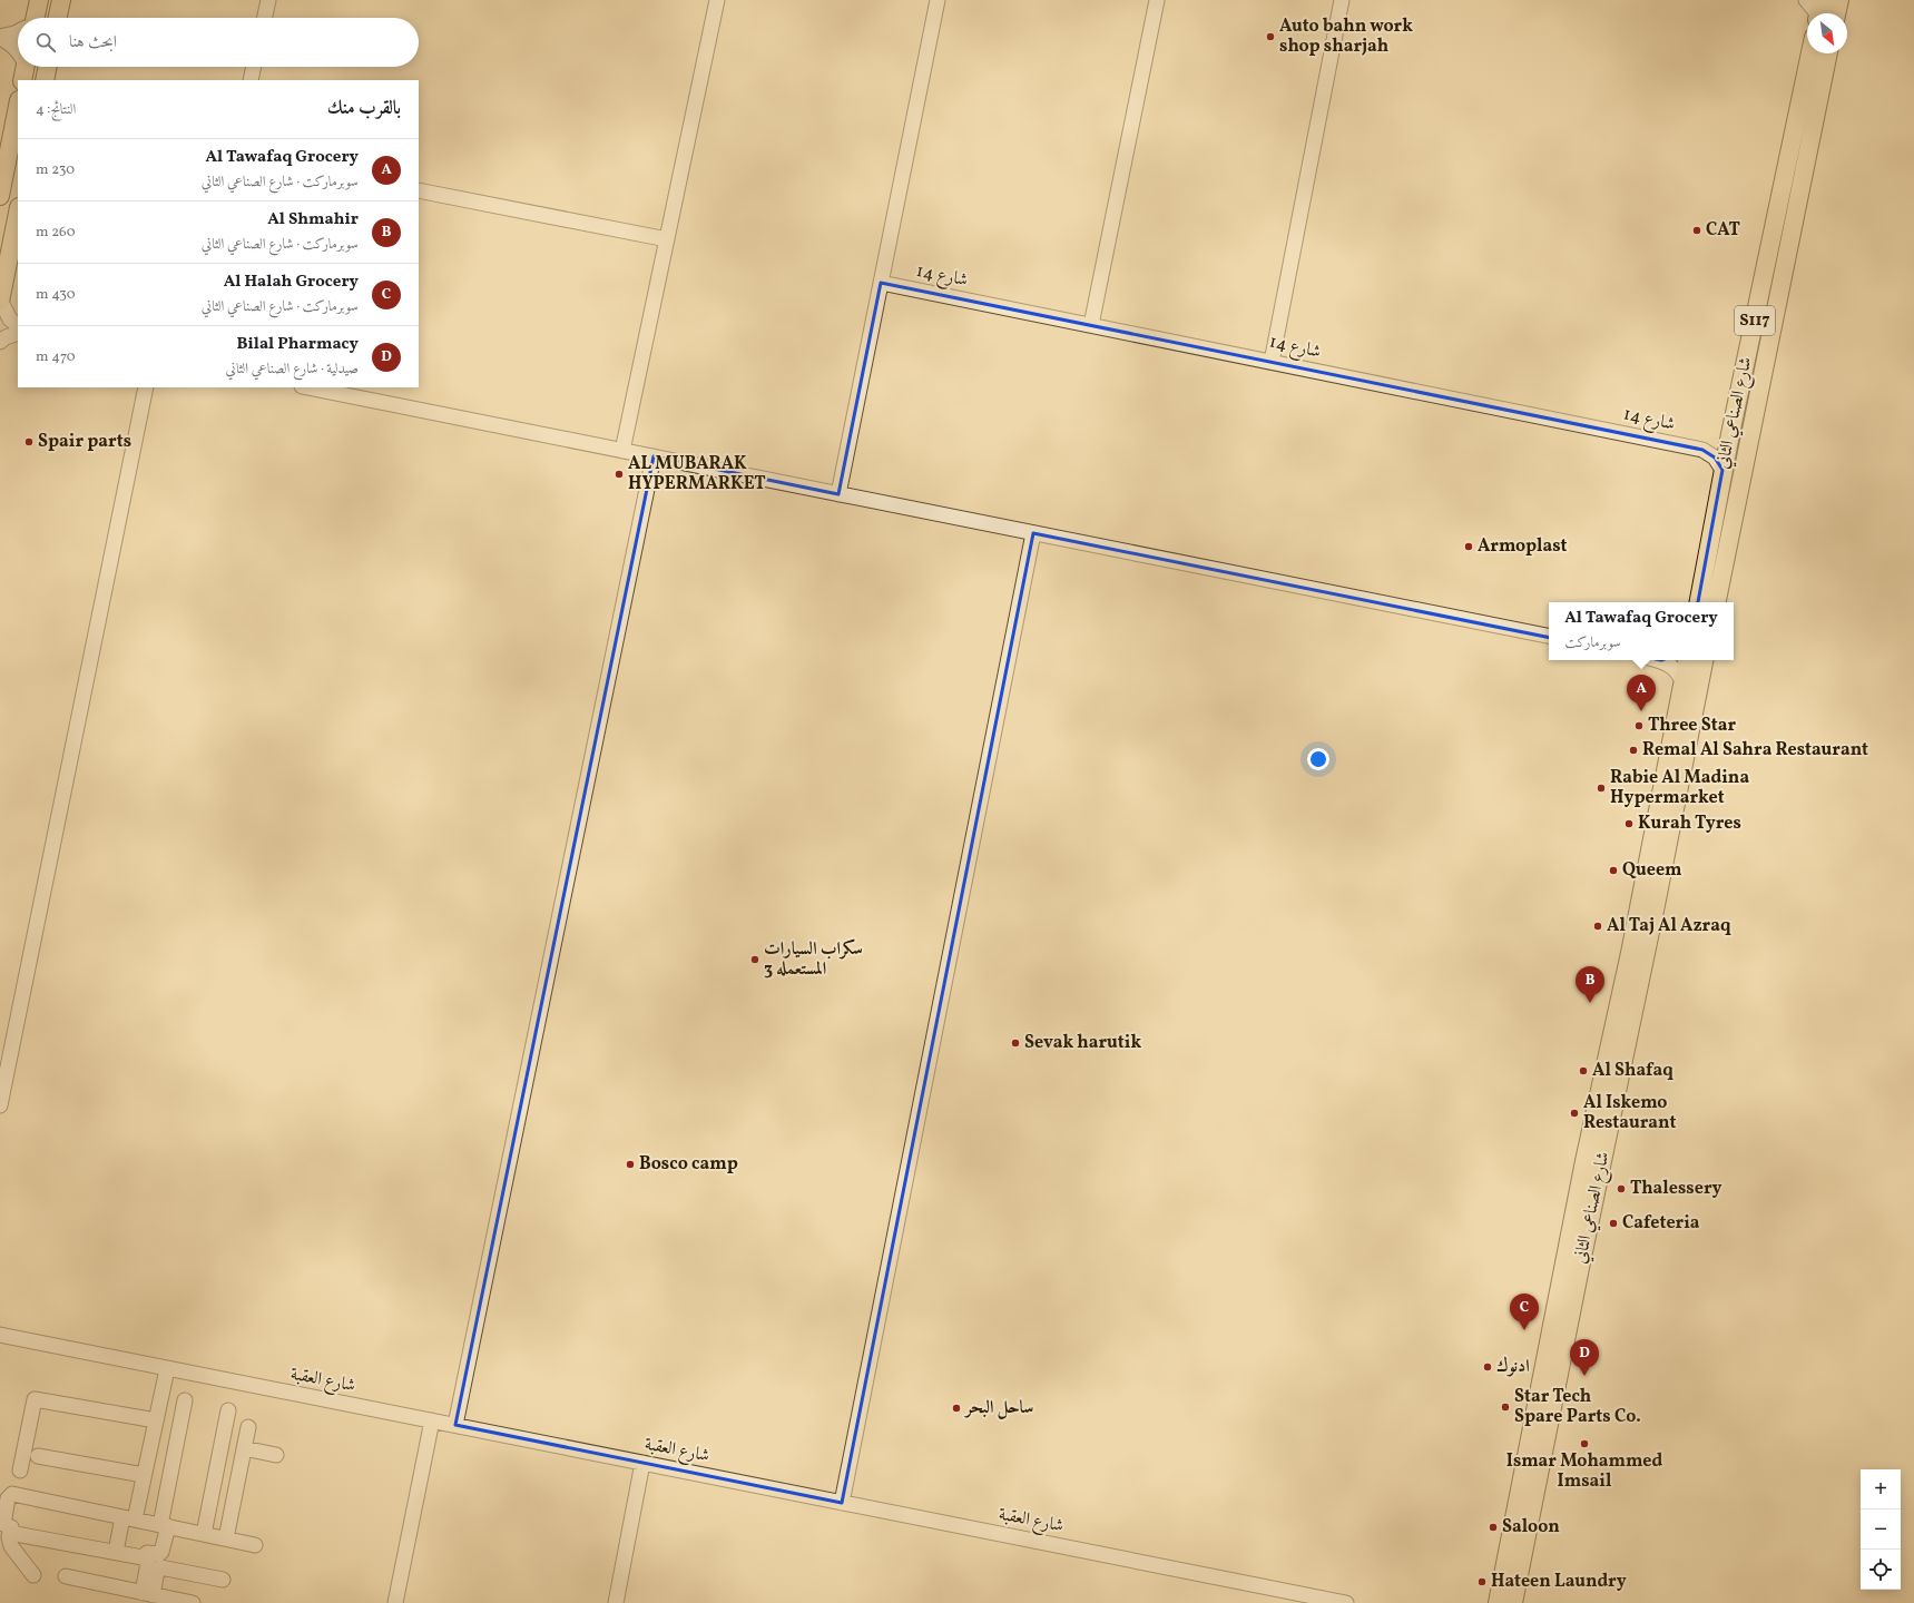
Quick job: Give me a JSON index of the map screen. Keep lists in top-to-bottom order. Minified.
{"streets":{"main road":["S117","شارع الصناعي الثاني"],"street":["شارع 14","شارع العقبة"]},"crossings":[["شارع 14","شارع الصناعي الثاني"]],"places":["Auto bahn work shop sharjah","CAT","Spair parts","AL MUBARAK HYPERMARKET","Armoplast","Three Star","Remal Al Sahra Restaurant","Rabie Al Madina Hypermarket","Kurah Tyres","Queem","Al Taj Al Azraq","سكراب السيارات المستعمله 3","Sevak harutik","Al Shafaq","Al Iskemo Restaurant","Bosco camp","Thalessery","Cafeteria","ادنوك","Star Tech Spare Parts Co.","ساحل البحر","Ismar Mohammed Imsail","Saloon","Hateen Laundry"],"north":"bottom right","page":{"search":"ابحث هنا","heading":["بالقرب منك","النتائج: 4"],"list":[{"mark":"A","name":"Al Tawafaq Grocery","note":"سوبرماركت · شارع الصناعي الثاني","value":"230 m"},{"mark":"B","name":"Al Shmahir","note":"سوبرماركت · شارع الصناعي الثاني","value":"260 m"},{"mark":"C","name":"Al Halah Grocery","note":"سوبرماركت · شارع الصناعي الثاني","value":"430 m"},{"mark":"D","name":"Bilal Pharmacy","note":"صيدلية · شارع الصناعي الثاني","value":"470 m"}],"popup":["Al Tawafaq Grocery","سوبرماركت"],"pins":["A","B","C","D"],"map_buttons":["+","−"]}}
